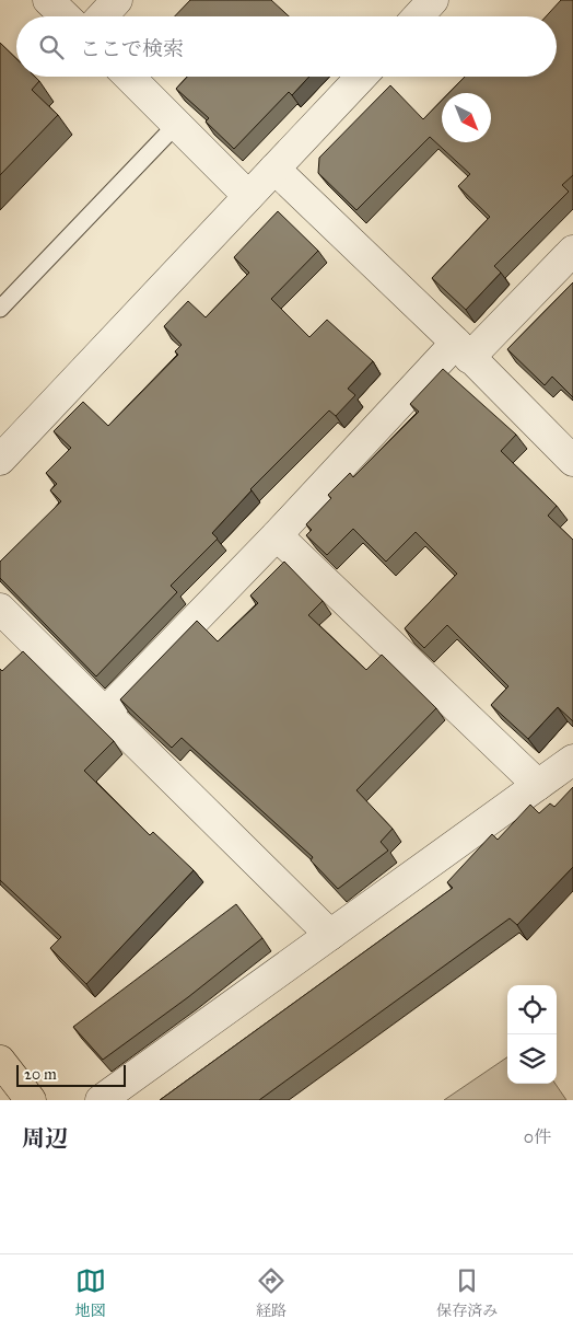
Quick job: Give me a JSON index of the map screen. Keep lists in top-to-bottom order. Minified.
{"scale_bar":"20 m","north":"bottom right","page":{"search":"ここで検索","scale":"20 m","heading":["周辺","0件"],"nav":["地図","経路","保存済み"]}}
